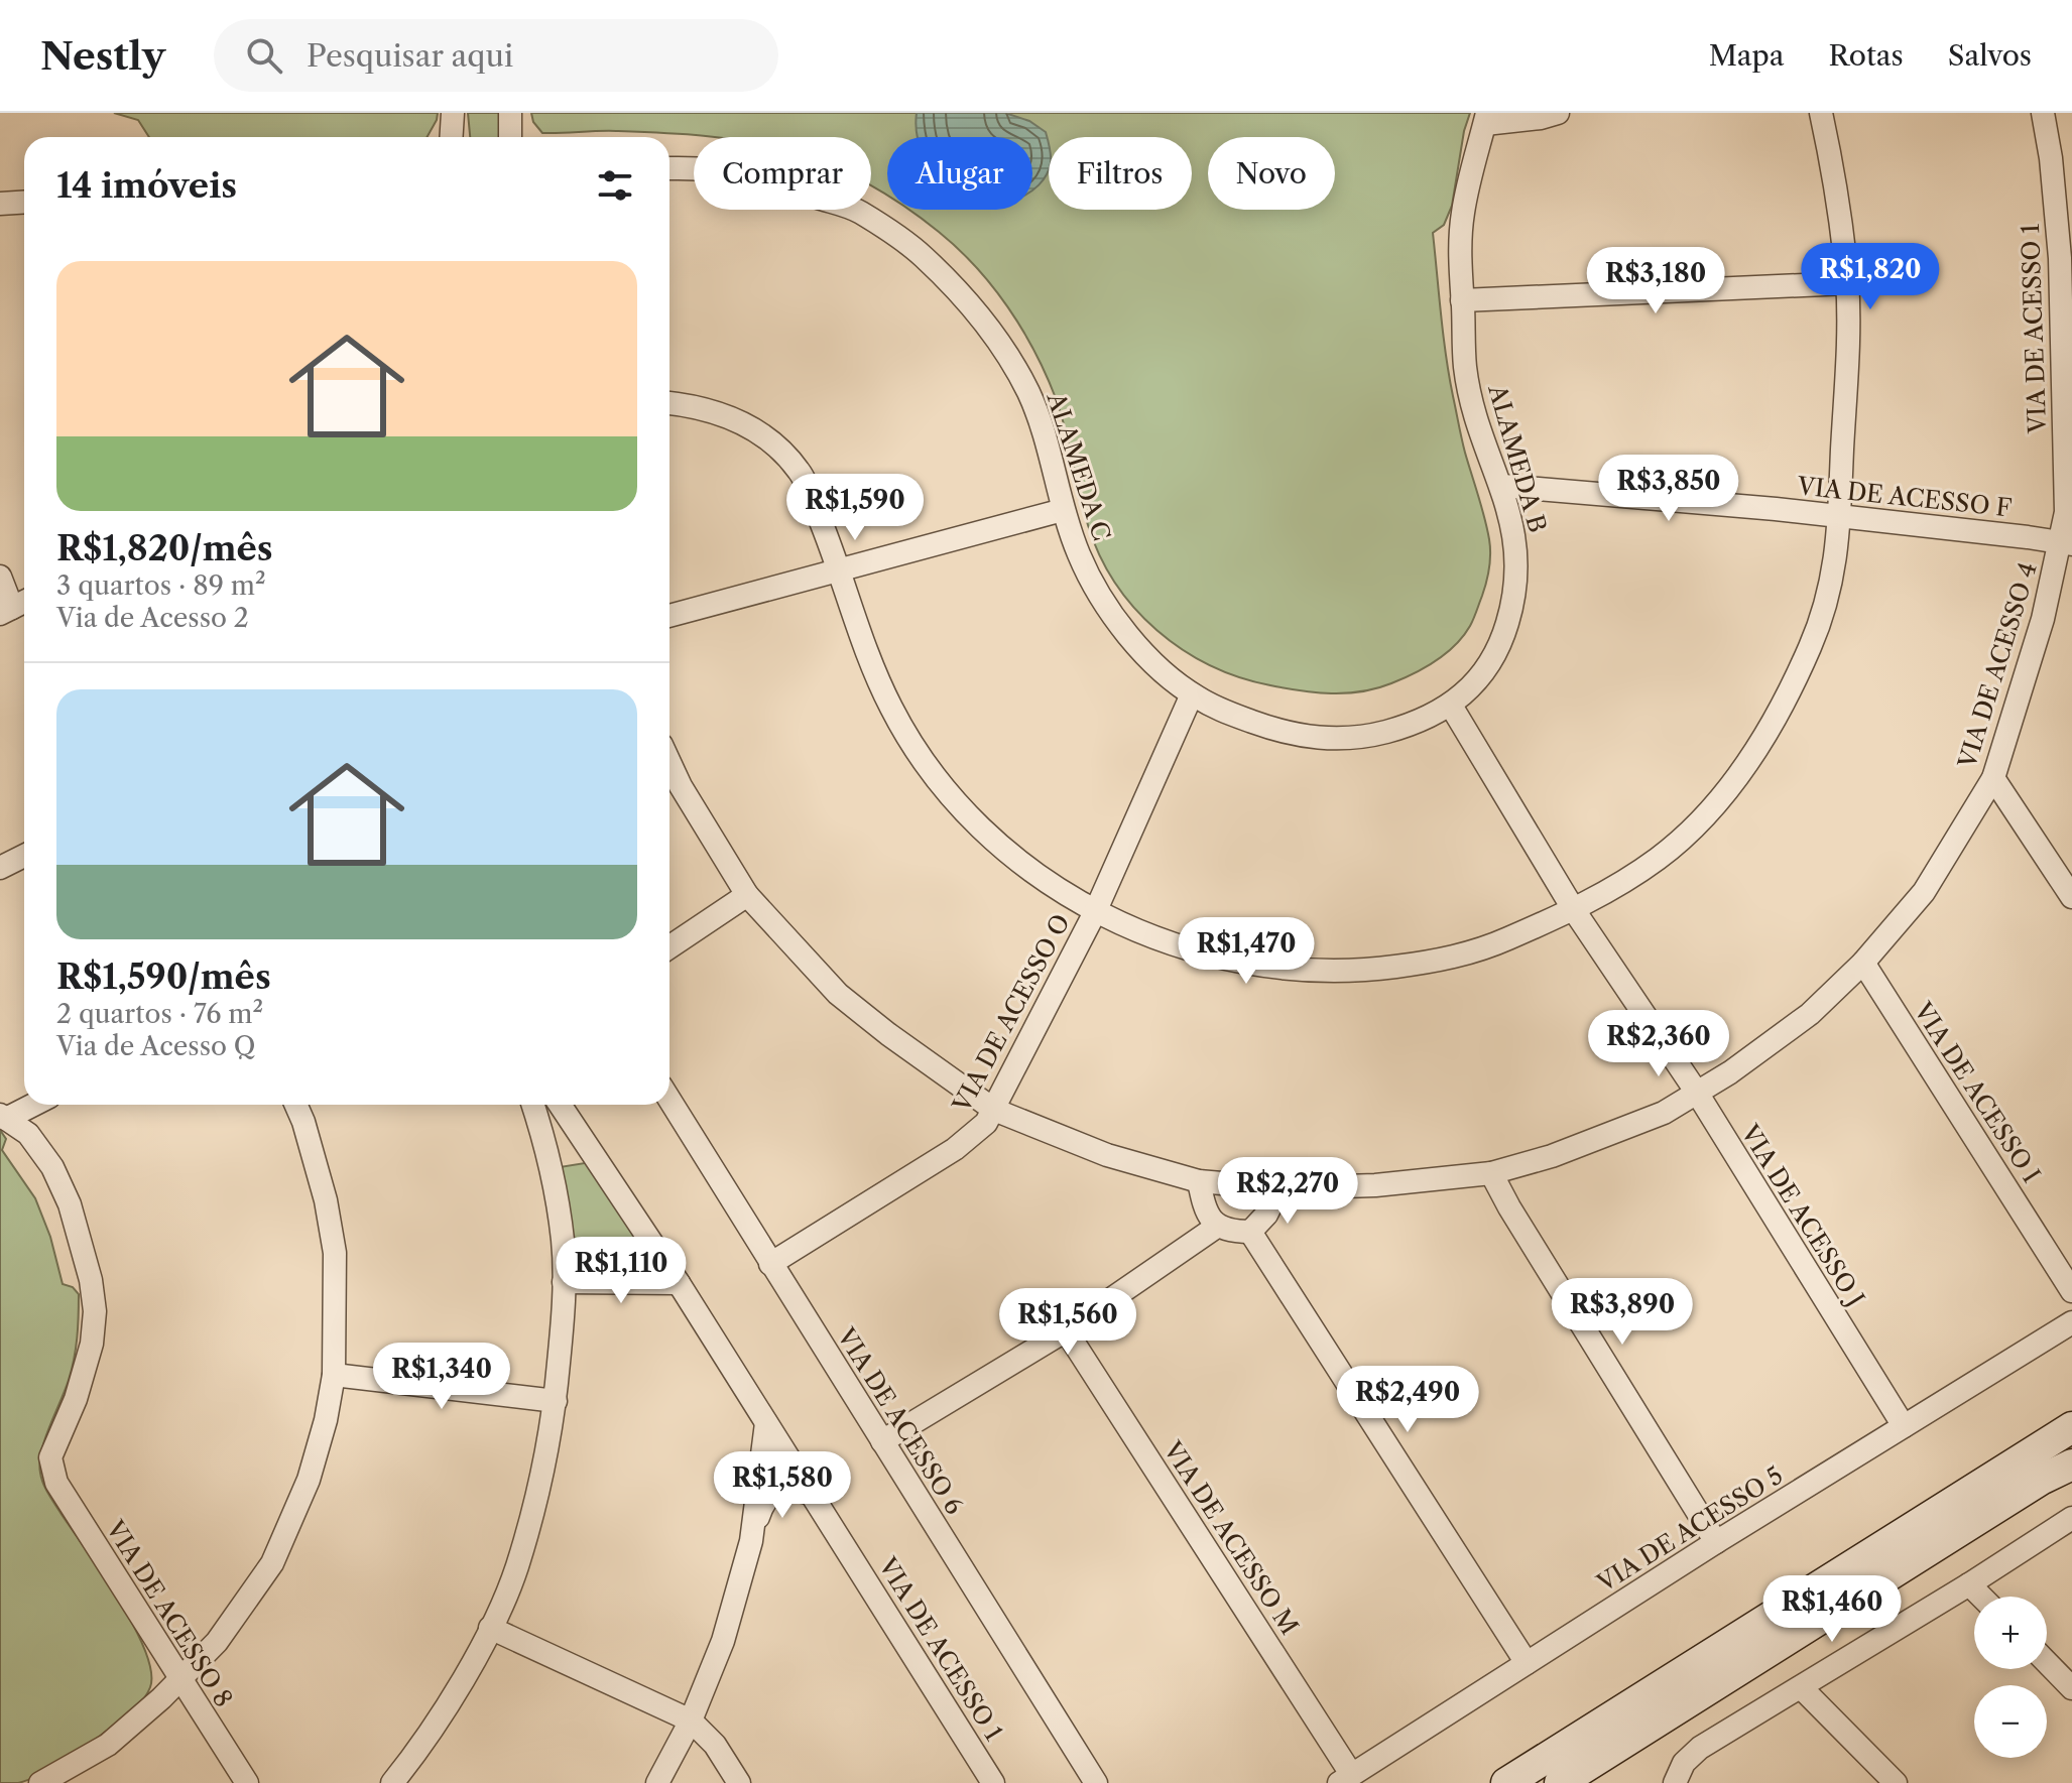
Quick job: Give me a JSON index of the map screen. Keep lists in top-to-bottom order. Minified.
{"streets":{"street":["VIA DE ACESSO 1","ALAMEDA B","ALAMEDA C","VIA DE ACESSO F","VIA DE ACESSO 4","VIA DE ACESSO O","VIA DE ACESSO I","VIA DE ACESSO J","VIA DE ACESSO 6","VIA DE ACESSO 5","VIA DE ACESSO M","VIA DE ACESSO 8"]},"crossings":[["VIA DE ACESSO 1","VIA DE ACESSO F"],["VIA DE ACESSO 1","VIA DE ACESSO 4"],["ALAMEDA B","ALAMEDA C"],["ALAMEDA B","VIA DE ACESSO F"],["ALAMEDA B","VIA DE ACESSO J"],["ALAMEDA C","VIA DE ACESSO O"],["ALAMEDA C","VIA DE ACESSO J"],["VIA DE ACESSO F","VIA DE ACESSO 4"],["VIA DE ACESSO 4","VIA DE ACESSO O"],["VIA DE ACESSO 4","VIA DE ACESSO I"],["VIA DE ACESSO 4","VIA DE ACESSO J"],["VIA DE ACESSO O","VIA DE ACESSO 6"],["VIA DE ACESSO J","VIA DE ACESSO 5"],["VIA DE ACESSO 5","VIA DE ACESSO M"]],"page":{"header":"Nestly","search":"Pesquisar aqui","nav":["Mapa","Rotas","Salvos"],"chip":["Comprar","Alugar","Filtros","Novo"],"heading":"14 imóveis","list":[{"name":"R$1,820/mês","note":"3 quartos · 89 m² · Via de Acesso 2"},{"name":"R$1,590/mês","note":"2 quartos · 76 m² · Via de Acesso Q"}],"price":["R$1,820","R$3,180","R$3,850","R$1,590","R$1,470","R$2,360","R$2,270","R$1,110","R$3,890","R$1,560","R$1,340","R$2,490","R$1,580","R$1,460"],"map_buttons":["+","−"]}}
